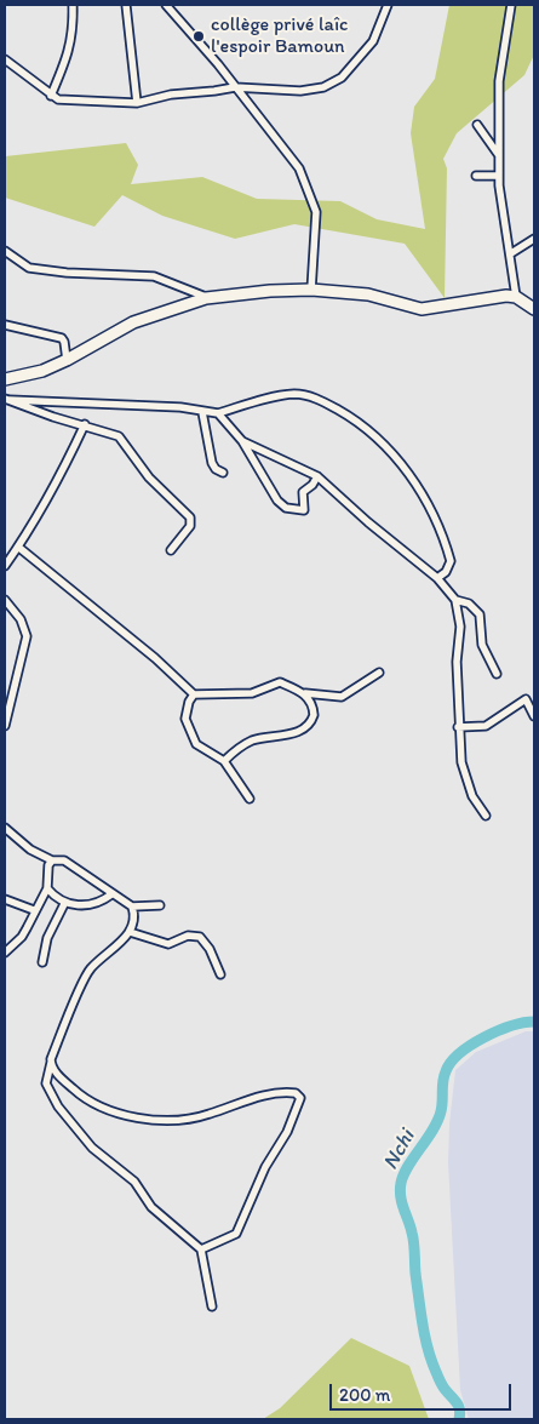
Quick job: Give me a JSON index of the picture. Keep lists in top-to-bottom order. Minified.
{"water":["Nchi"],"places":["collège privé laîc l'espoir Bamoun"],"scale_bar":"200 m"}
